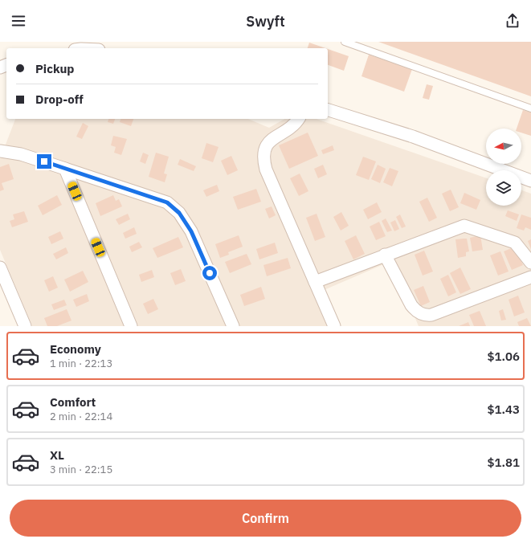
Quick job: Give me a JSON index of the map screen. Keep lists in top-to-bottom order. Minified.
{"north":"left","page":{"header":"Swyft","banner":["Pickup","Drop-off"],"list":[{"name":"Economy","note":"1 min · 22:13","value":"$1.06"},{"name":"Comfort","note":"2 min · 22:14","value":"$1.43"},{"name":"XL","note":"3 min · 22:15","value":"$1.81"}],"buttons":"Confirm"}}
